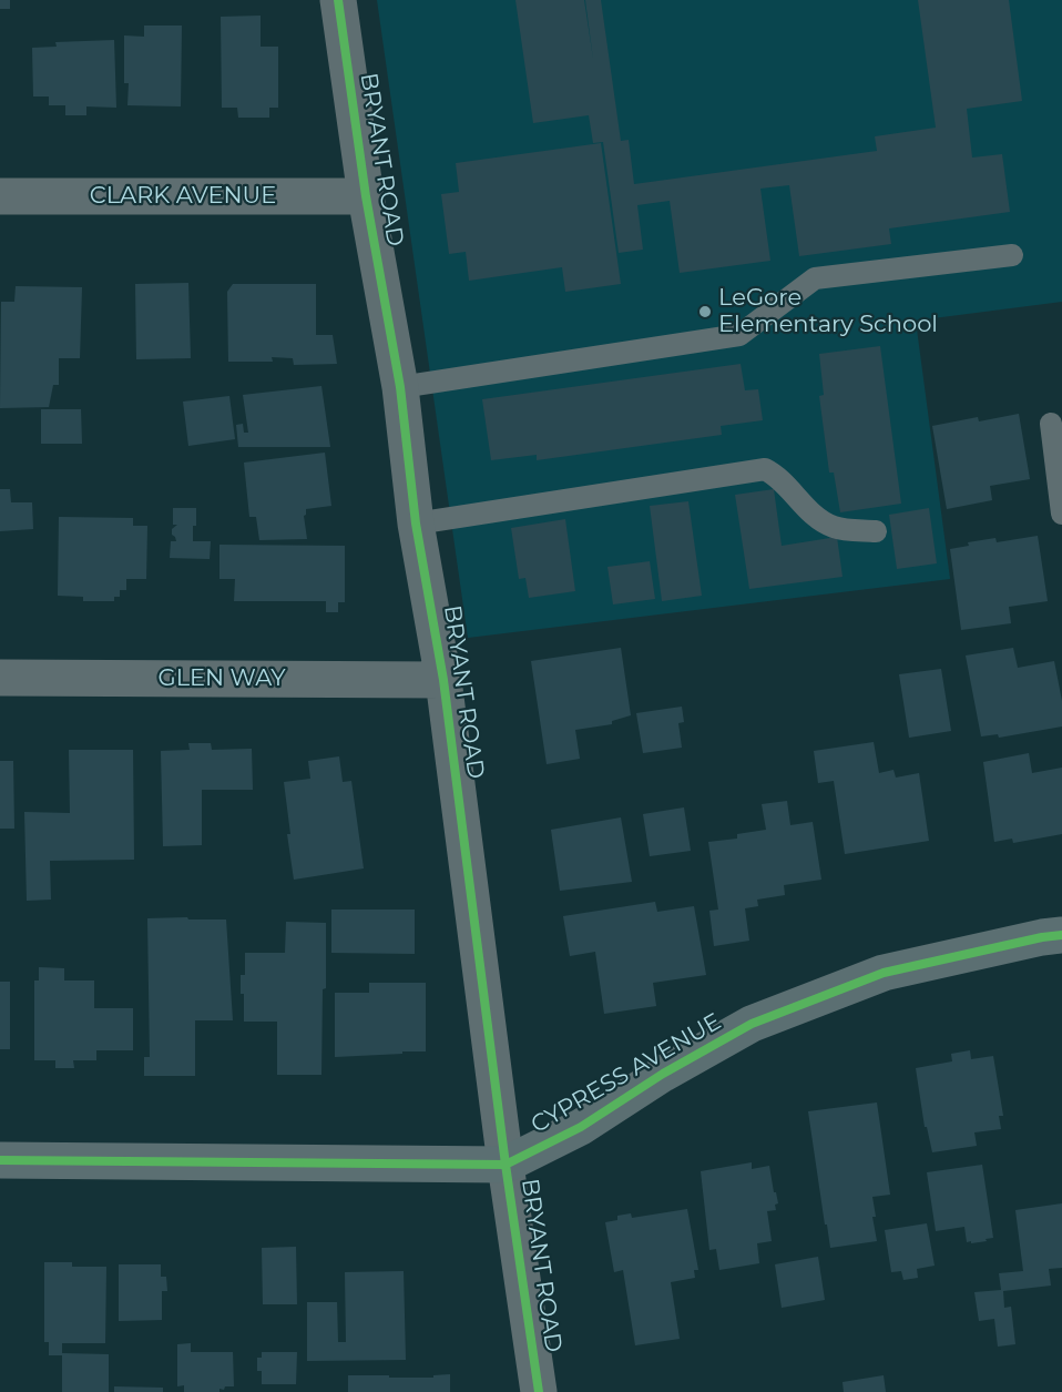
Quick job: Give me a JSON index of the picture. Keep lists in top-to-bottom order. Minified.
{"streets":{"street":["BRYANT ROAD","CLARK AVENUE","GLEN WAY","CYPRESS AVENUE"]},"crossings":[["BRYANT ROAD","CLARK AVENUE"],["BRYANT ROAD","GLEN WAY"],["BRYANT ROAD","CYPRESS AVENUE"]],"places":["LeGore Elementary School"]}
